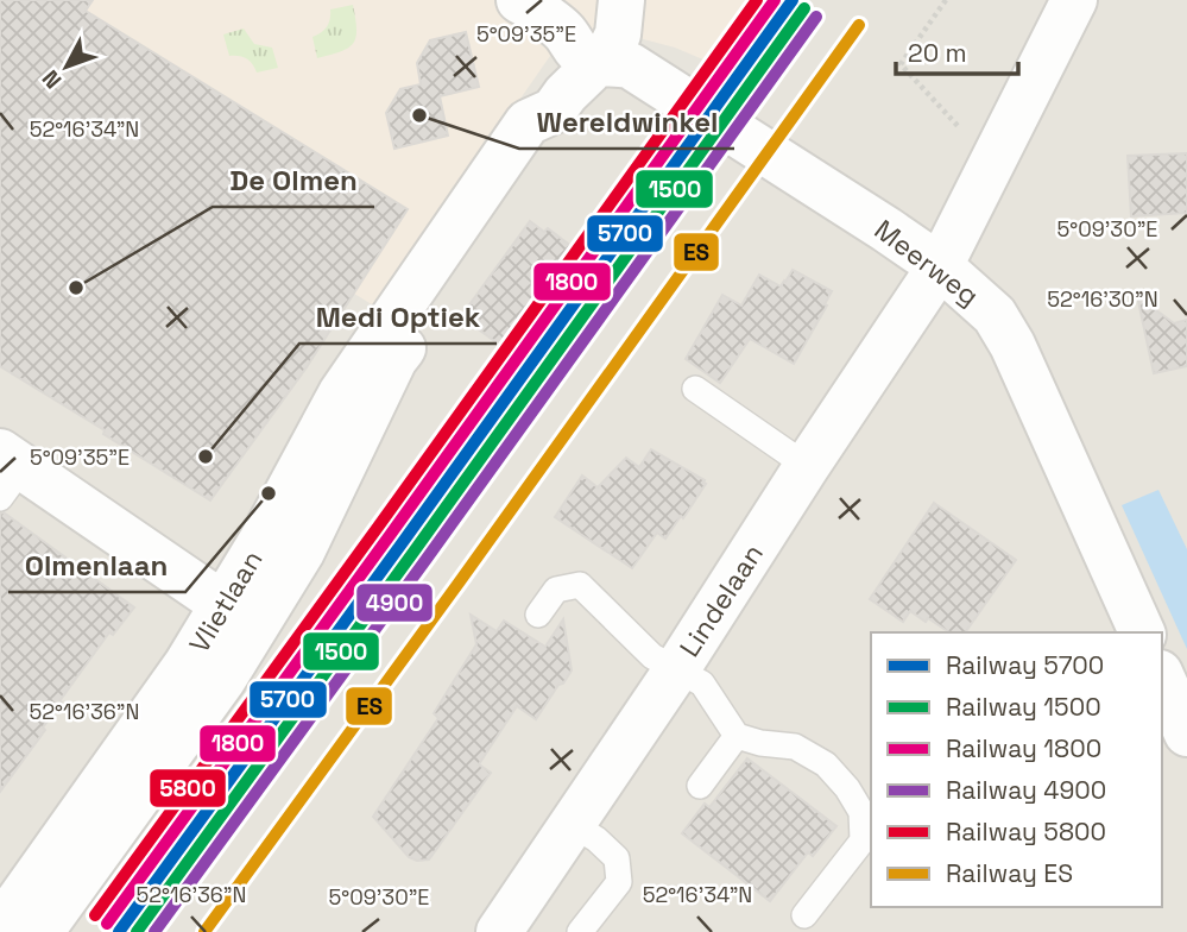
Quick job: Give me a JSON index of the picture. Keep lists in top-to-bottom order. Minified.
{"streets":{"street":["Meerweg","Lindelaan","Vlietlaan"]},"crossings":[["Meerweg","Lindelaan"],["Meerweg","Vlietlaan"]],"places":["Wereldwinkel","De Olmen","Medi Optiek","Olmenlaan"],"lines":["rail line 5700","rail line 1800","rail line 5800","rail line 1500","rail line 4900","rail line ES"],"legend":["Railway 5700","Railway 1500","Railway 1800","Railway 4900","Railway 5800","Railway ES"],"scale_bar":"20 m","north":"bottom left","coordinates":["5°09'35\"E","52°16'34\"N","5°09'30\"E","52°16'30\"N","52°16'36\"N"]}
